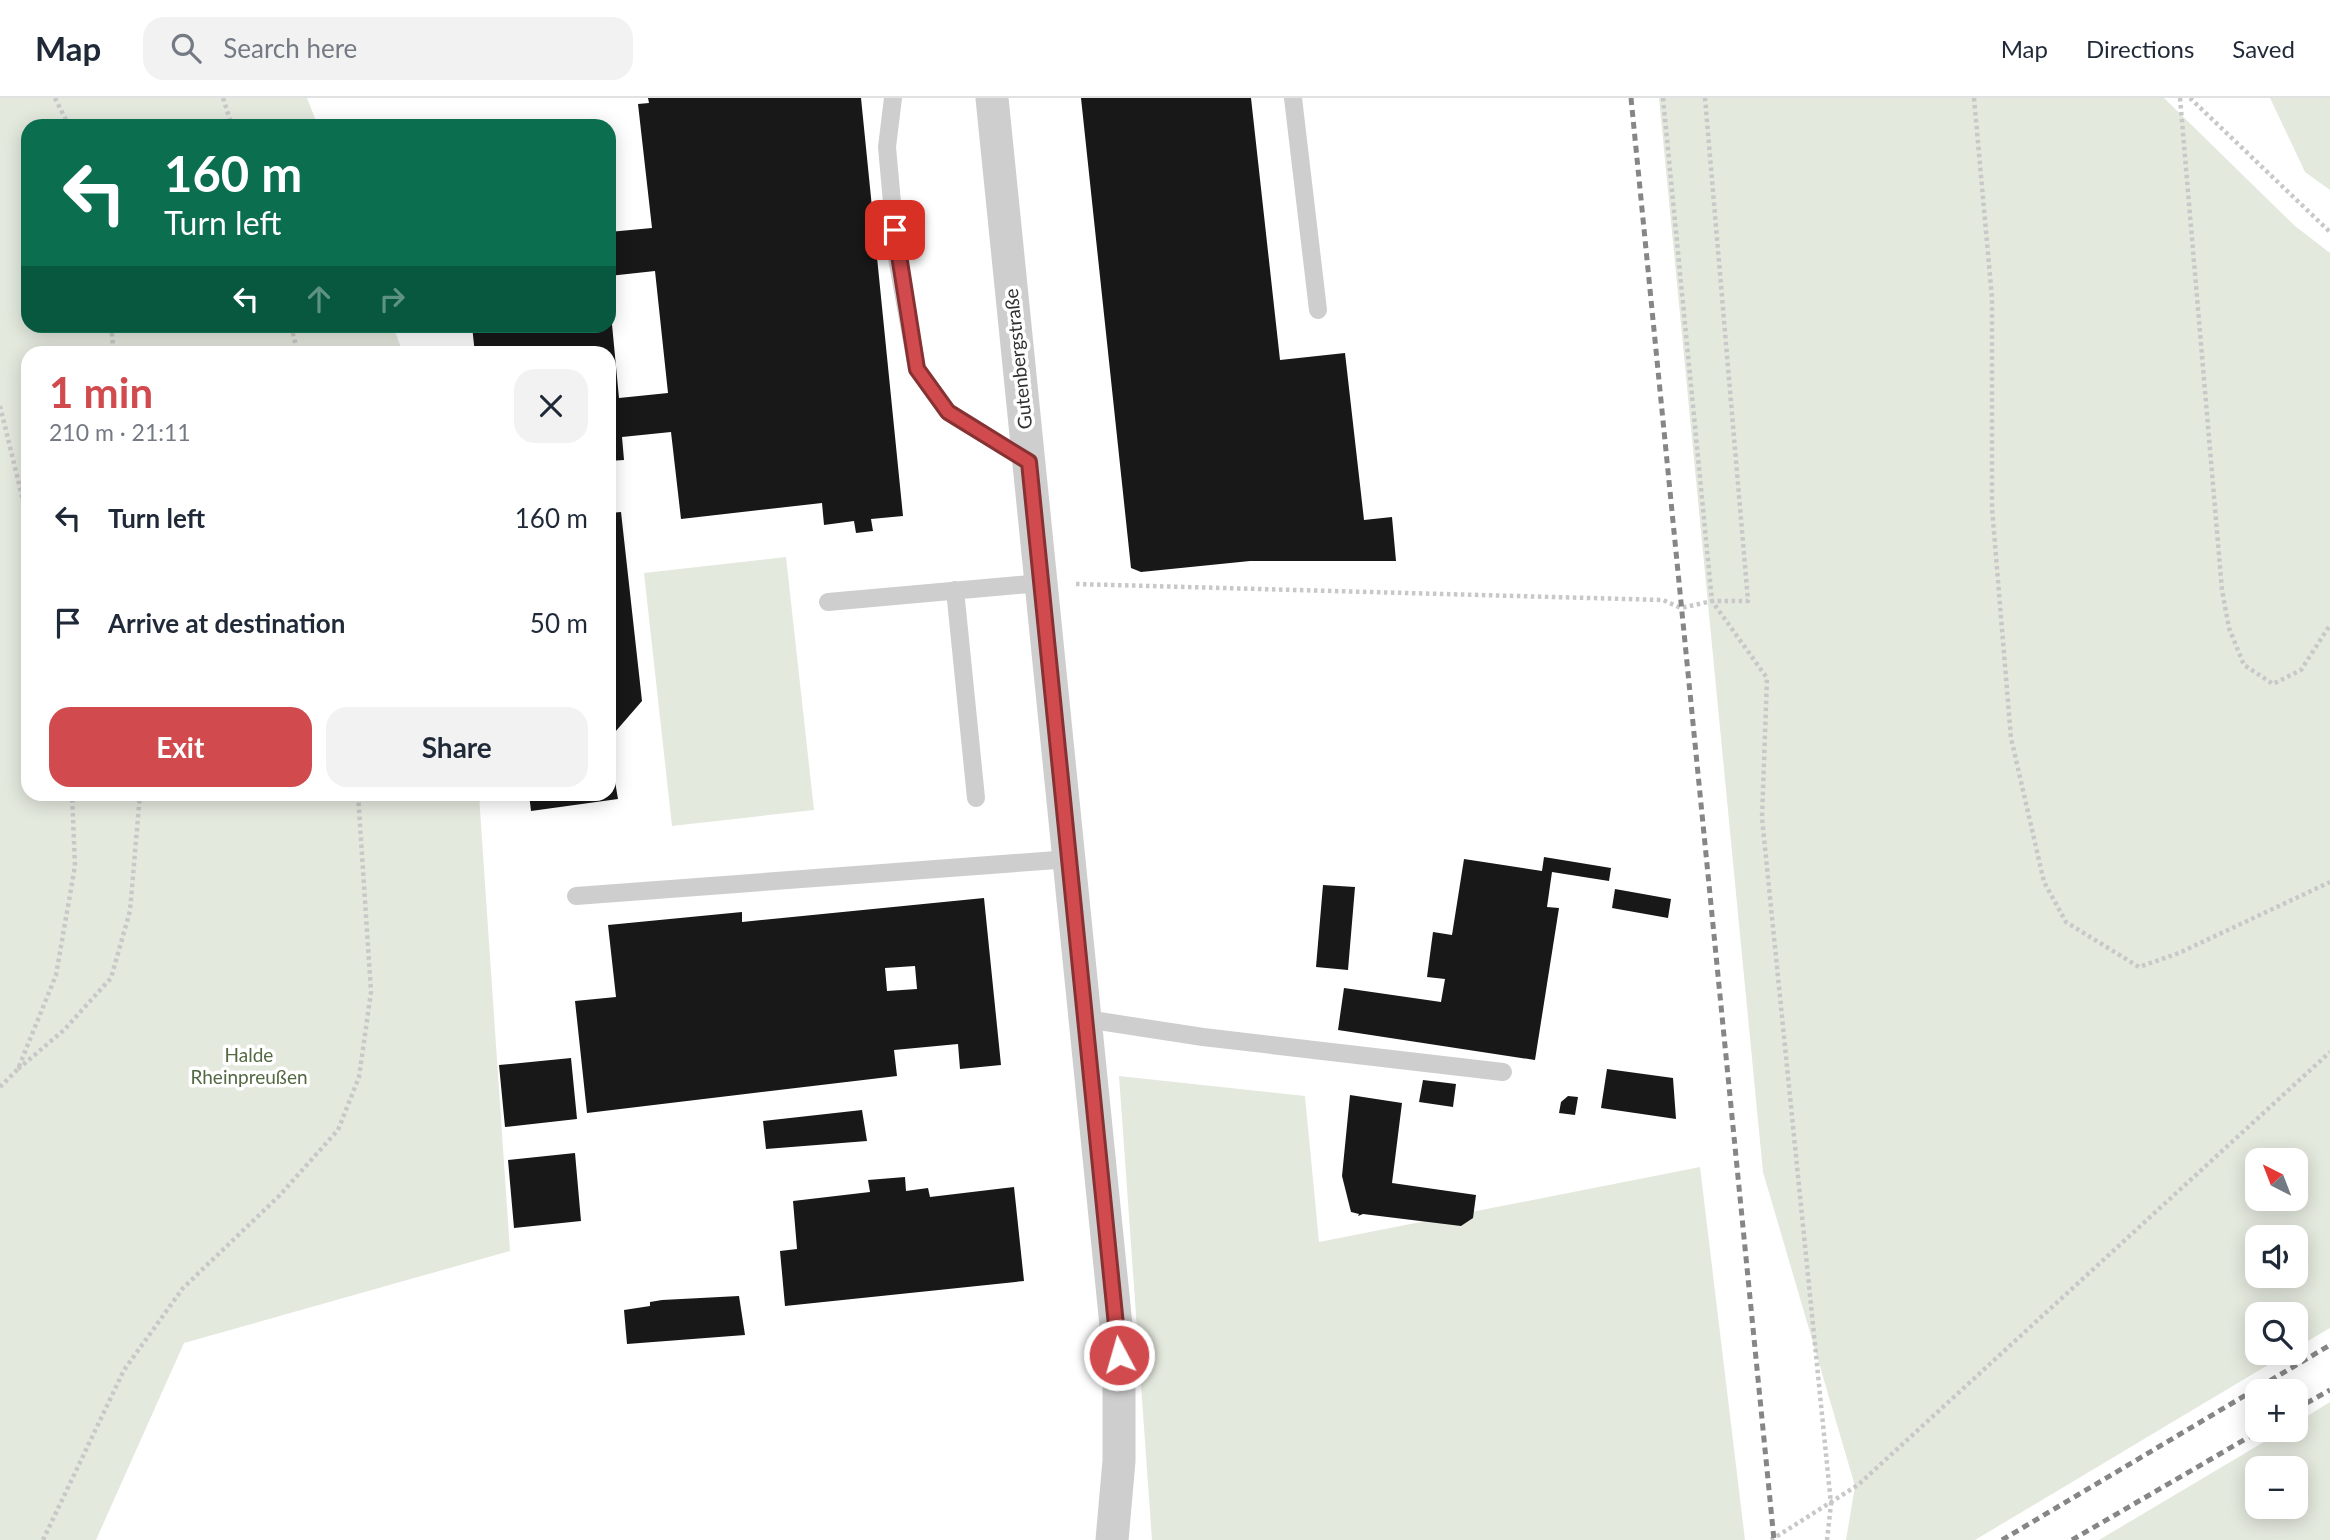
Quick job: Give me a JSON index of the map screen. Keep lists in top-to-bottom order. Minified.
{"streets":{"street":["Gutenbergstraße"]},"parks":["Halde Rheinpreußen"],"north":"top left","page":{"header":"Map","search":"Search here","nav":["Map","Directions","Saved"],"turn":["160 m","Turn left"],"heading":["1 min","210 m · 21:11"],"list":[{"name":"Turn left","value":"160 m"},{"name":"Arrive at destination","value":"50 m"}],"buttons":["Exit","Share"],"map_buttons":["+","−"]}}
